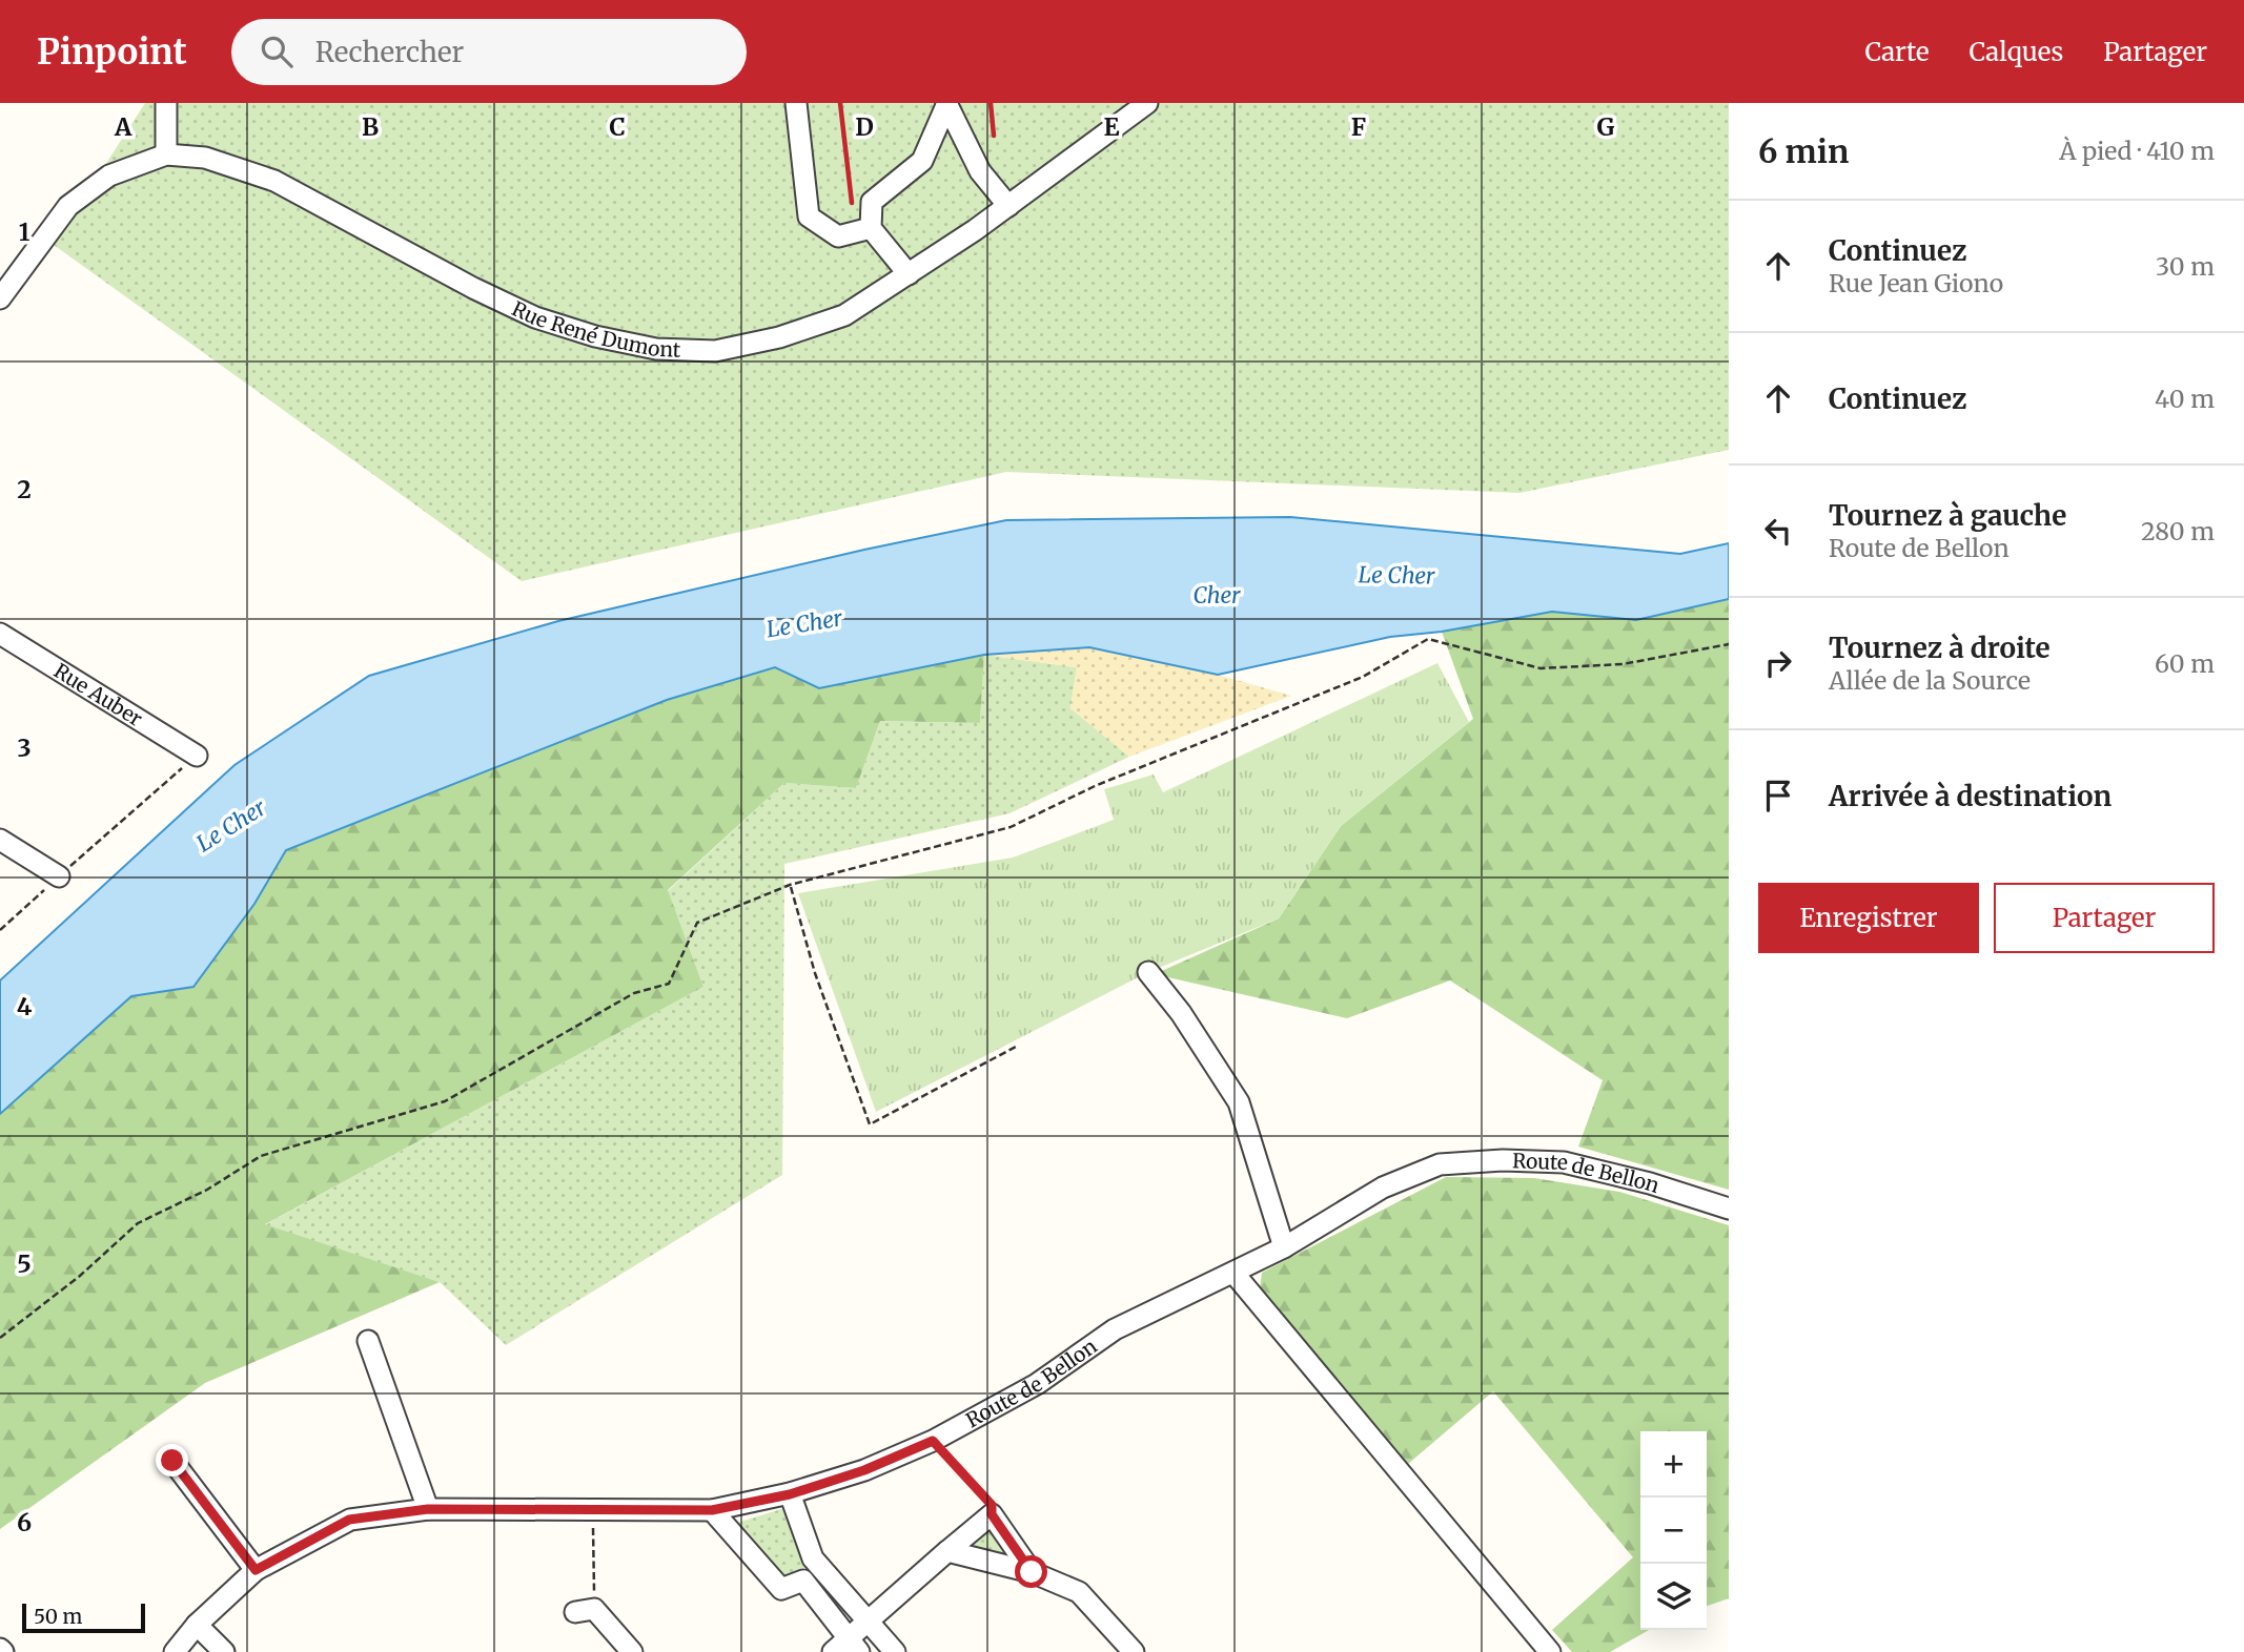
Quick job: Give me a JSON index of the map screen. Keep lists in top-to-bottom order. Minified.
{"streets":{"street":["Rue René Dumont","Rue Auber","Route de Bellon"]},"water":["Le Cher","Cher"],"scale_bar":"50 m","page":{"header":"Pinpoint","search":"Rechercher","nav":["Carte","Calques","Partager"],"heading":["6 min","À pied · 410 m"],"list":[["Continuez","Rue Jean Giono","30 m"],["Continuez","40 m"],["Tournez à gauche","Route de Bellon","280 m"],["Tournez à droite","Allée de la Source","60 m"],"Arrivée à destination"],"buttons":["Enregistrer","Partager"],"map_buttons":["+","−"],"scale":"50 m"},"grid":{"columns":["A","B","C","D","E","F","G"],"rows":["1","2","3","4","5","6"]}}
